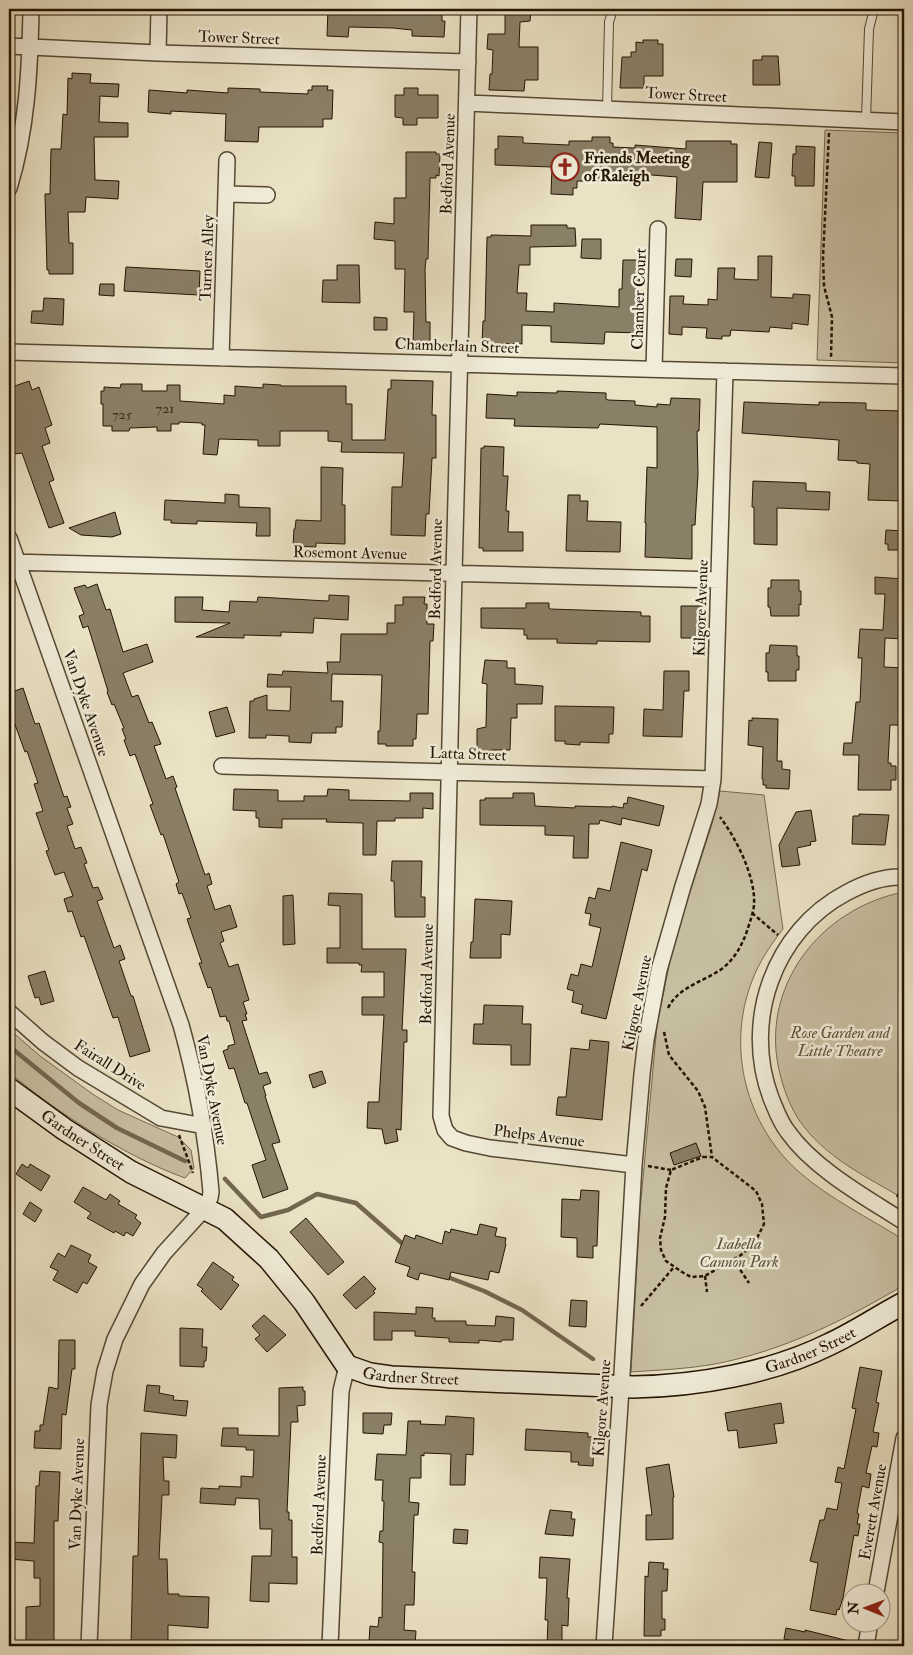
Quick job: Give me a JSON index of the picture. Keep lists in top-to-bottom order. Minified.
{"streets":{"street":["Tower Street","Bedford Avenue","Turners Alley","Chamber Court","Chamberlain Street","Rosemont Avenue","Kilgore Avenue","Van Dyke Avenue","Latta Street","Fairall Drive","Phelps Avenue","Gardner Street","Everett Avenue"]},"crossings":[["Tower Street","Bedford Avenue"],["Bedford Avenue","Chamberlain Street"],["Bedford Avenue","Rosemont Avenue"],["Bedford Avenue","Latta Street"],["Bedford Avenue","Phelps Avenue"],["Bedford Avenue","Gardner Street"],["Turners Alley","Chamberlain Street"],["Chamber Court","Chamberlain Street"],["Chamberlain Street","Kilgore Avenue"],["Rosemont Avenue","Kilgore Avenue"],["Rosemont Avenue","Van Dyke Avenue"],["Kilgore Avenue","Latta Street"],["Kilgore Avenue","Phelps Avenue"],["Kilgore Avenue","Gardner Street"],["Van Dyke Avenue","Fairall Drive"],["Van Dyke Avenue","Gardner Street"]],"parks":["Rose Garden and Little Theatre","Isabella Cannon Park"],"places":{"church":["Friends Meeting of Raleigh"]},"house_numbers":["721","725"],"north":"left"}
